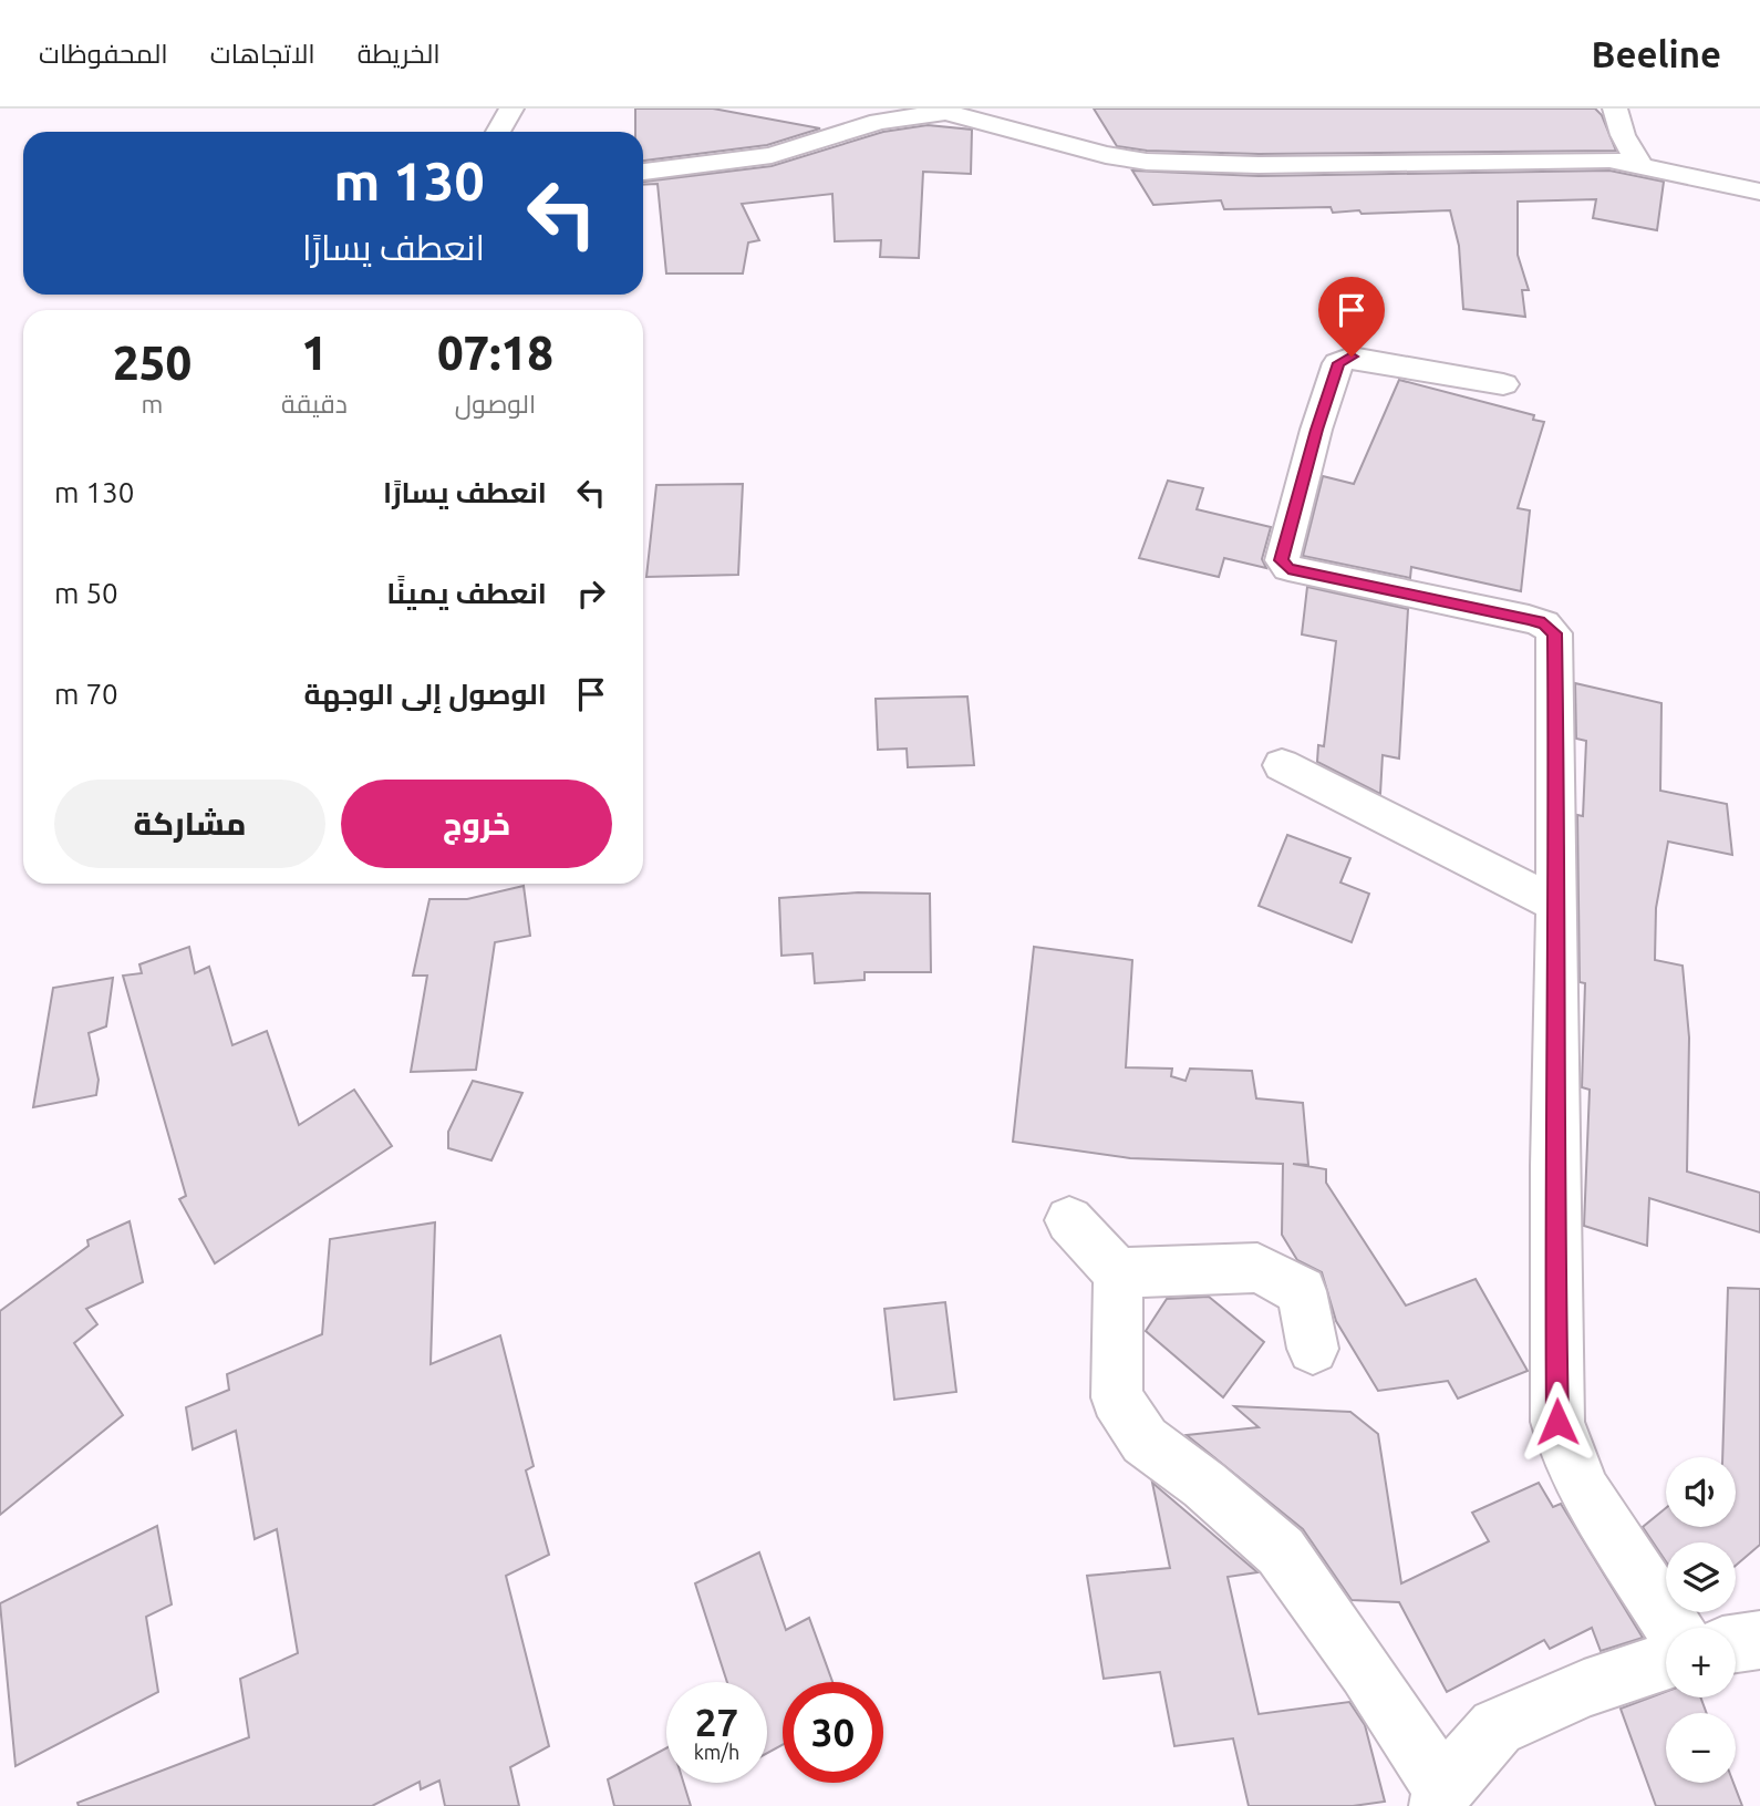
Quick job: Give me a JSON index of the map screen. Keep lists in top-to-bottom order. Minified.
{"page":{"header":"Beeline","nav":["الخريطة","الاتجاهات","المحفوظات"],"turn":["130 m","انعطف يسارًا"],"eta":["07:18","الوصول","1","دقيقة","250","m"],"list":[{"name":"انعطف يسارًا","value":"130 m"},{"name":"انعطف يمينًا","value":"50 m"},{"name":"الوصول إلى الوجهة","value":"70 m"}],"buttons":["خروج","مشاركة"],"map_buttons":["+","−"],"speed":"27 km/h","limit":"30"}}
